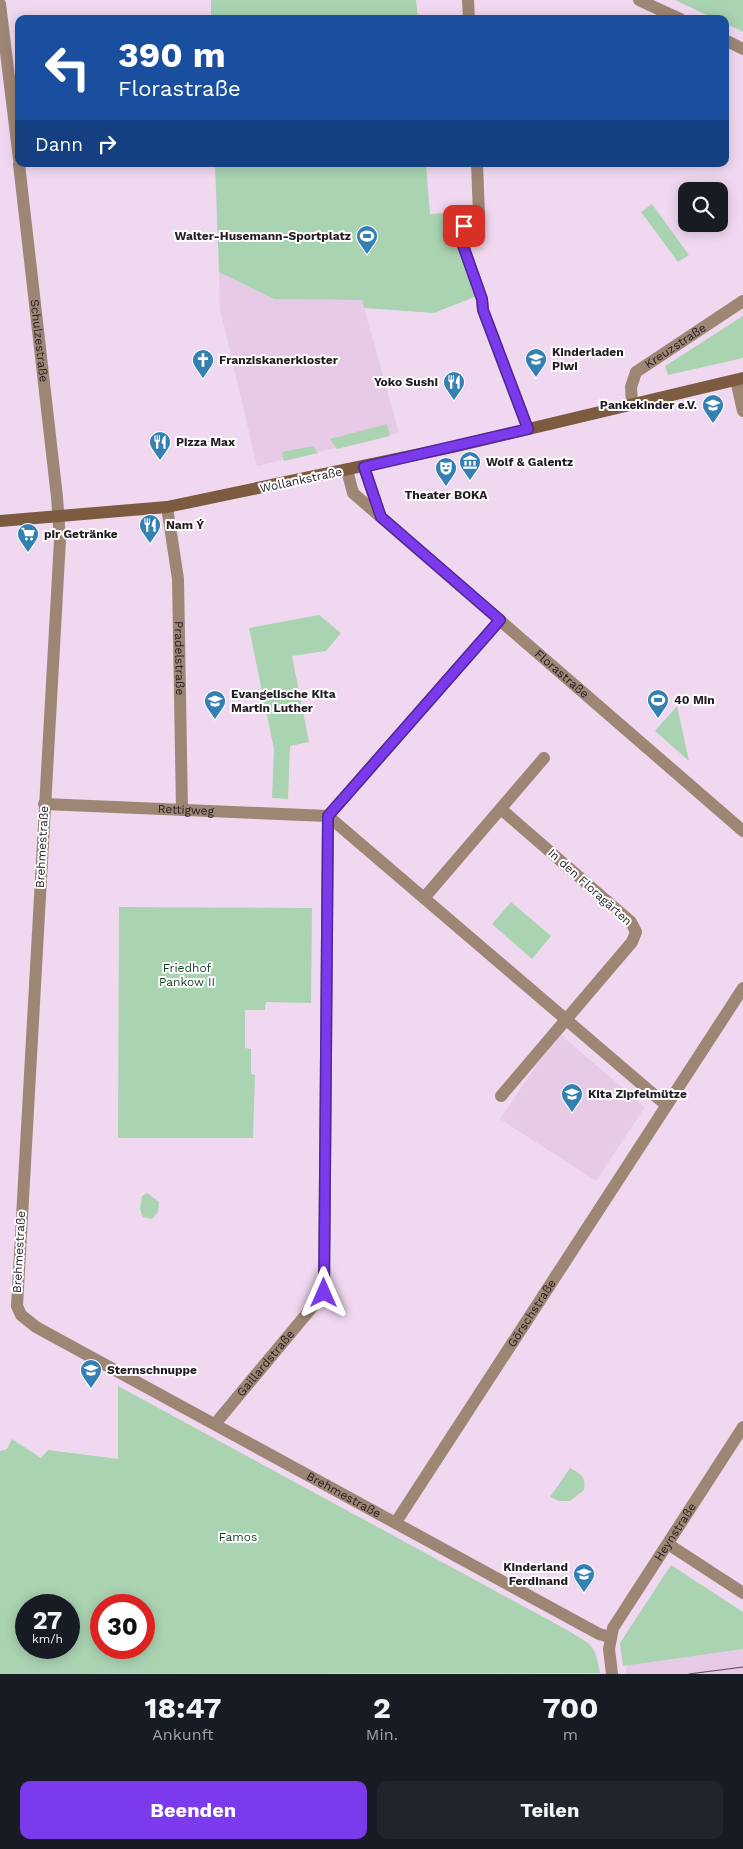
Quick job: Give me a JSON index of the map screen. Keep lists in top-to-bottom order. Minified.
{"streets":{"main road":["Wollankstraße"],"street":["Schulzestraße","Kreuzstraße","Pradelstraße","Florastraße","Rettigweg","Brehmestraße","In den Floragärten","Görschstraße","Gaillardstraße","Heynstraße"]},"crossings":[["Schulzestraße","Wollankstraße"],["Schulzestraße","Brehmestraße"],["Kreuzstraße","Wollankstraße"],["Wollankstraße","Pradelstraße"],["Wollankstraße","Florastraße"],["Wollankstraße","Brehmestraße"],["Pradelstraße","Rettigweg"],["Rettigweg","Brehmestraße"],["Rettigweg","Gaillardstraße"],["Brehmestraße","Görschstraße"],["Brehmestraße","Gaillardstraße"],["Brehmestraße","Heynstraße"]],"parks":["Friedhof Pankow II","Famos"],"places":{"sports":["Walter-Husemann-Sportplatz","40 Min"],"school or university":["Kinderladen Piwi","Pankekinder e.V.","Evangelische Kita Martin Luther","Kita Zipfelmütze","Sternschnuppe","Kinderland Ferdinand"],"church":["Franziskanerkloster"],"restaurant":["Yoko Sushi","Pizza Max","Nam Ý"],"museum":["Wolf & Galentz"],"theatre":["Theater BOKA"],"supermarket":["pir Getränke"]},"page":{"turn":["390 m","Florastraße"],"then":"Dann","speed":"27 km/h","limit":"30","eta":["18:47","Ankunft","2","Min.","700","m"],"buttons":["Beenden","Teilen"]}}
